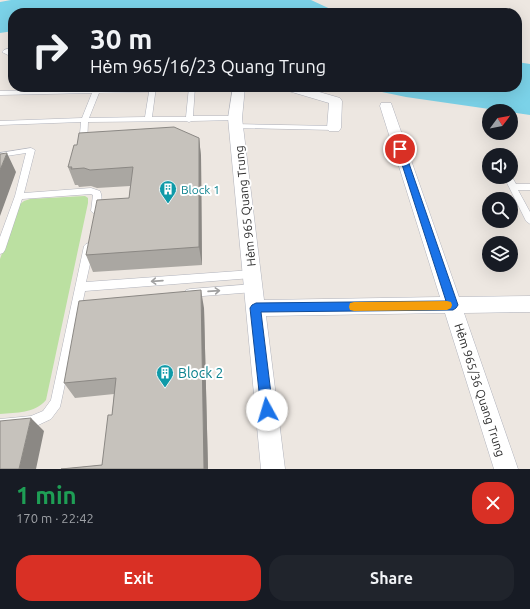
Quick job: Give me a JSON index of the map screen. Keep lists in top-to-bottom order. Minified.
{"streets":{"street":["Hẻm 965 Quang Trung","Hẻm 965/36 Quang Trung"]},"places":{"building":["Block 1","Block 2"]},"north":"top right","page":{"turn":["30 m","Hẻm 965/16/23 Quang Trung"],"heading":["1 min","170 m · 22:42"],"buttons":["Exit","Share"]}}
